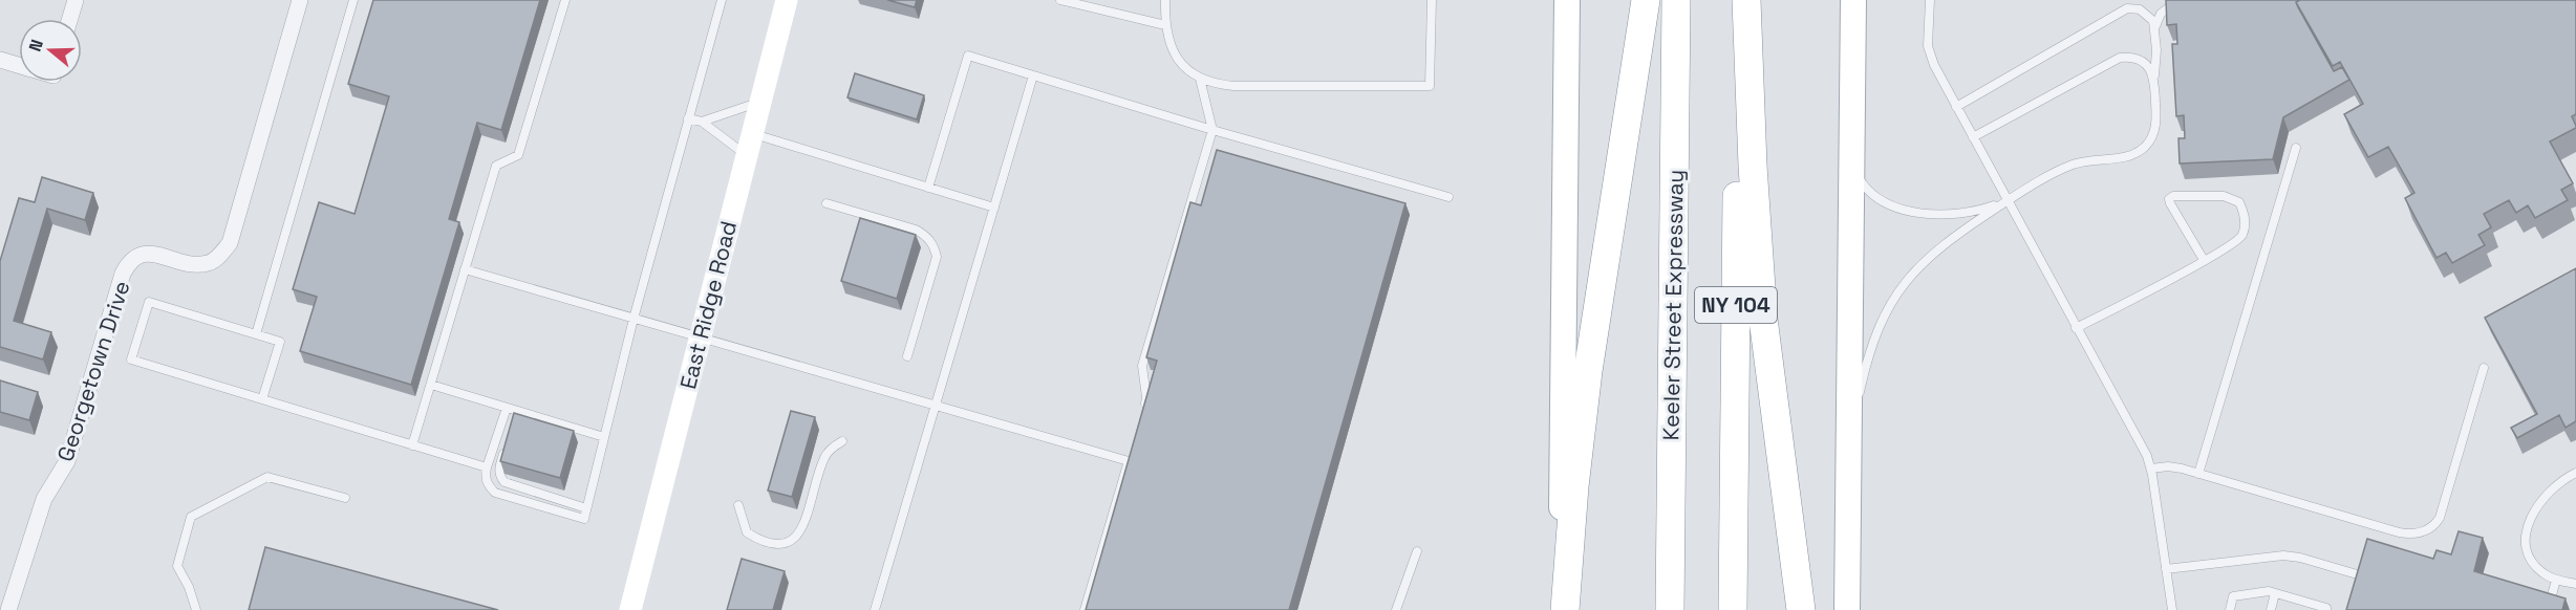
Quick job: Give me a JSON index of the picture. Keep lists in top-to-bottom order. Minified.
{"streets":{"highway":["Keeler Street Expressway","NY 104"],"main road":["East Ridge Road"],"street":["Georgetown Drive"]},"north":"left"}
